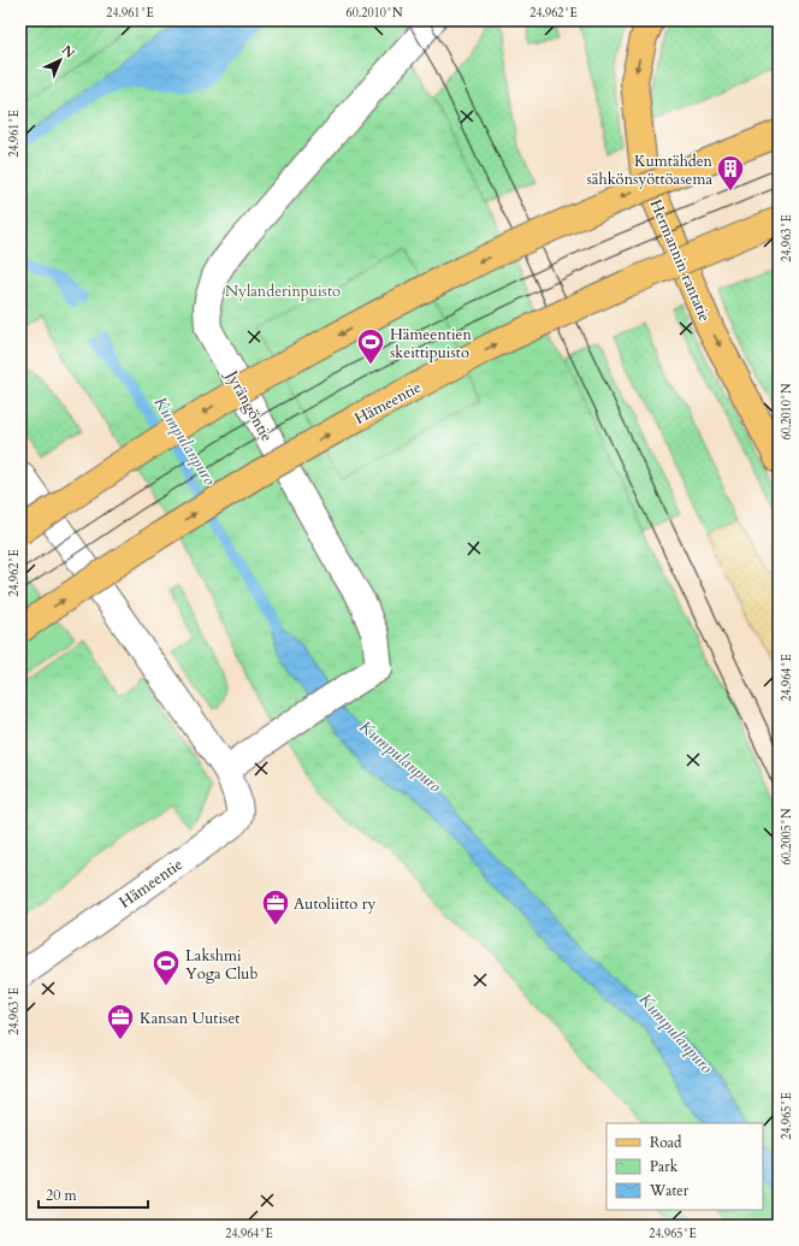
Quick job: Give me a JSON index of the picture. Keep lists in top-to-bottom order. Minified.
{"streets":{"main road":["Hermannin rantatie","Hämeentie"],"street":["Jyrängöntie"]},"crossings":[["Hämeentie","Jyrängöntie"]],"one_way":["Hermannin rantatie"],"water":["Kumpulanpuro"],"parks":["Nylanderinpuisto"],"places":{"building":["Kumtähden sähkönsyöttöasema"],"sports":["Hämeentien skeittipuisto","Lakshmi Yoga Club"],"office":["Autoliitto ry","Kansan Uutiset"]},"legend":["Road","Park","Water"],"scale_bar":"20 m","north":"top right","coordinates":["24.961°E","60.2010°N","24.962°E","24.963°E","24.964°E","60.2005°N","24.965°E"]}
